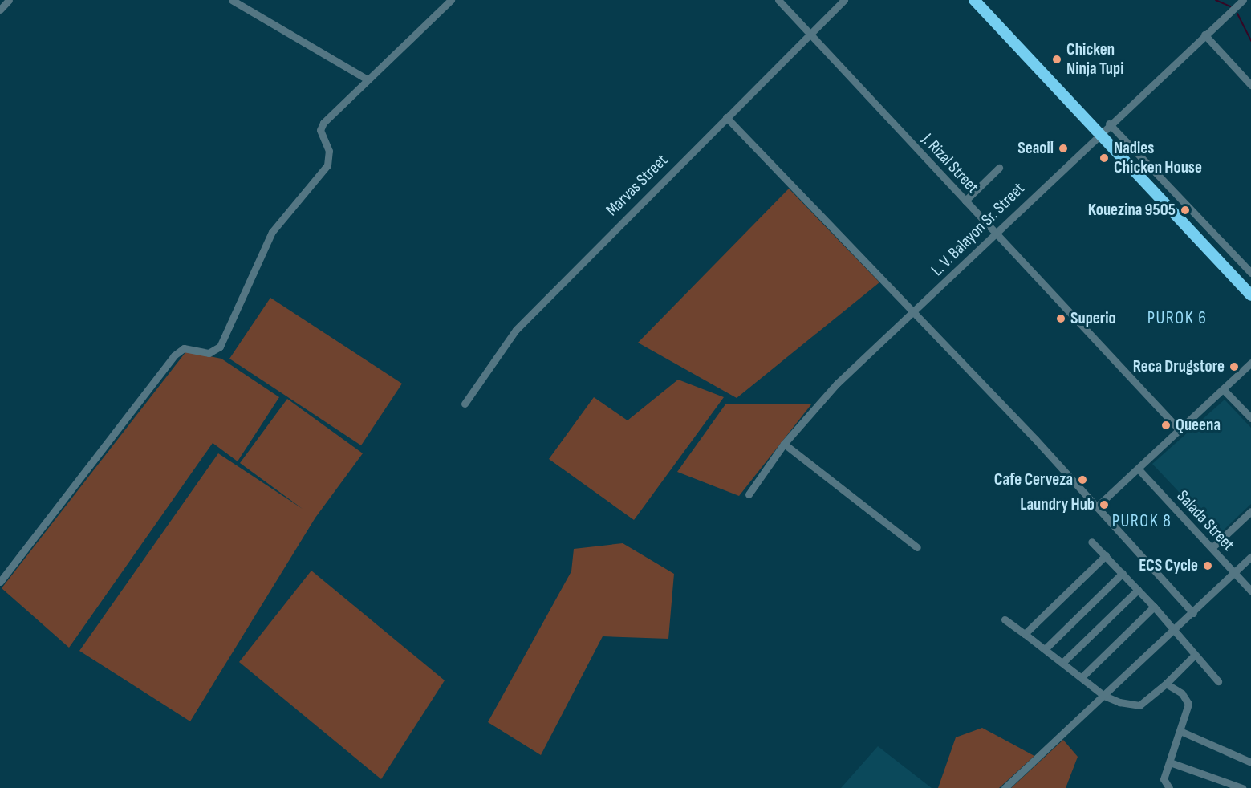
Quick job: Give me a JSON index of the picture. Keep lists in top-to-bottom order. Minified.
{"streets":{"street":["J. Rizal Street","Marvas Street","L. V. Balayon Sr. Street","Salada Street"]},"crossings":[["J. Rizal Street","Marvas Street"],["J. Rizal Street","L. V. Balayon Sr. Street"]],"districts":["PUROK 6","PUROK 8"],"places":["Chicken Ninja Tupi","Seaoil","Nadies Chicken House","Kouezina 9505","Superio","Reca Drugstore","Queena","Cafe Cerveza","Laundry Hub","ECS Cycle"]}
